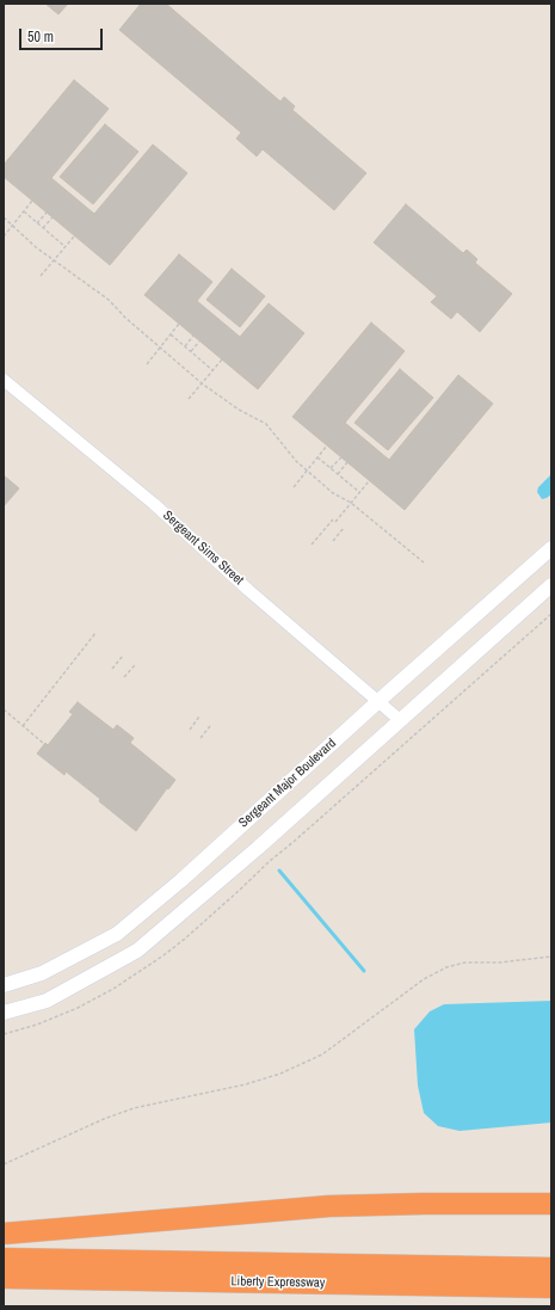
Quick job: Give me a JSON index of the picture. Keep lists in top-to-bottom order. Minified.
{"streets":{"highway":["Liberty Expressway"],"street":["Sergeant Sims Street","Sergeant Major Boulevard"]},"crossings":[["Sergeant Sims Street","Sergeant Major Boulevard"]],"scale_bar":"50 m"}
